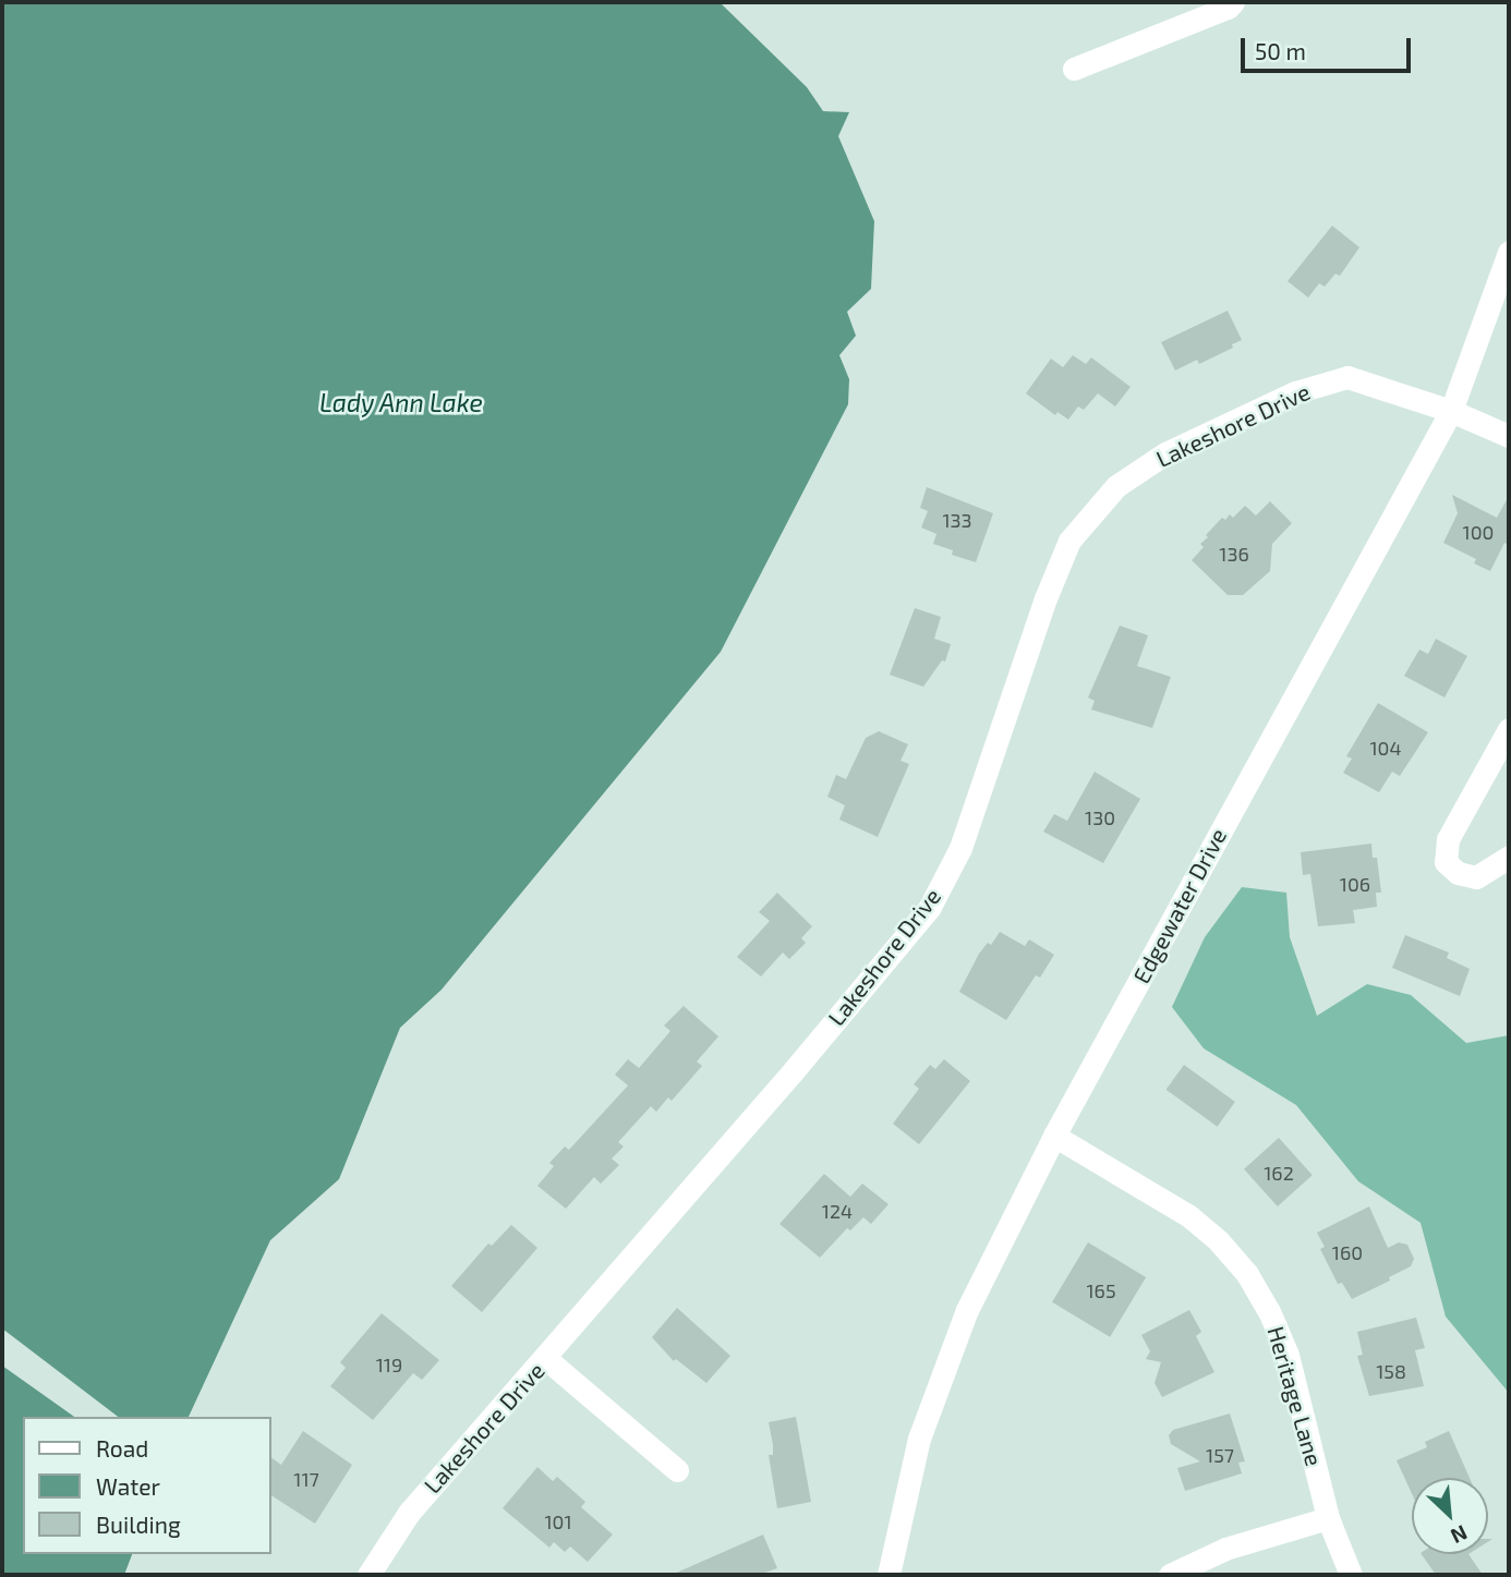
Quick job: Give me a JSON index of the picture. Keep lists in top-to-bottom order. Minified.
{"streets":{"street":["Lakeshore Drive","Edgewater Drive","Heritage Lane"]},"crossings":[["Lakeshore Drive","Edgewater Drive"],["Edgewater Drive","Heritage Lane"]],"water":["Lady Ann Lake"],"house_numbers":["133","100","136","104","130","106","162","124","160","165","119","158","157","117","101"],"legend":["Road","Water","Building"],"scale_bar":"50 m","north":"bottom right"}
